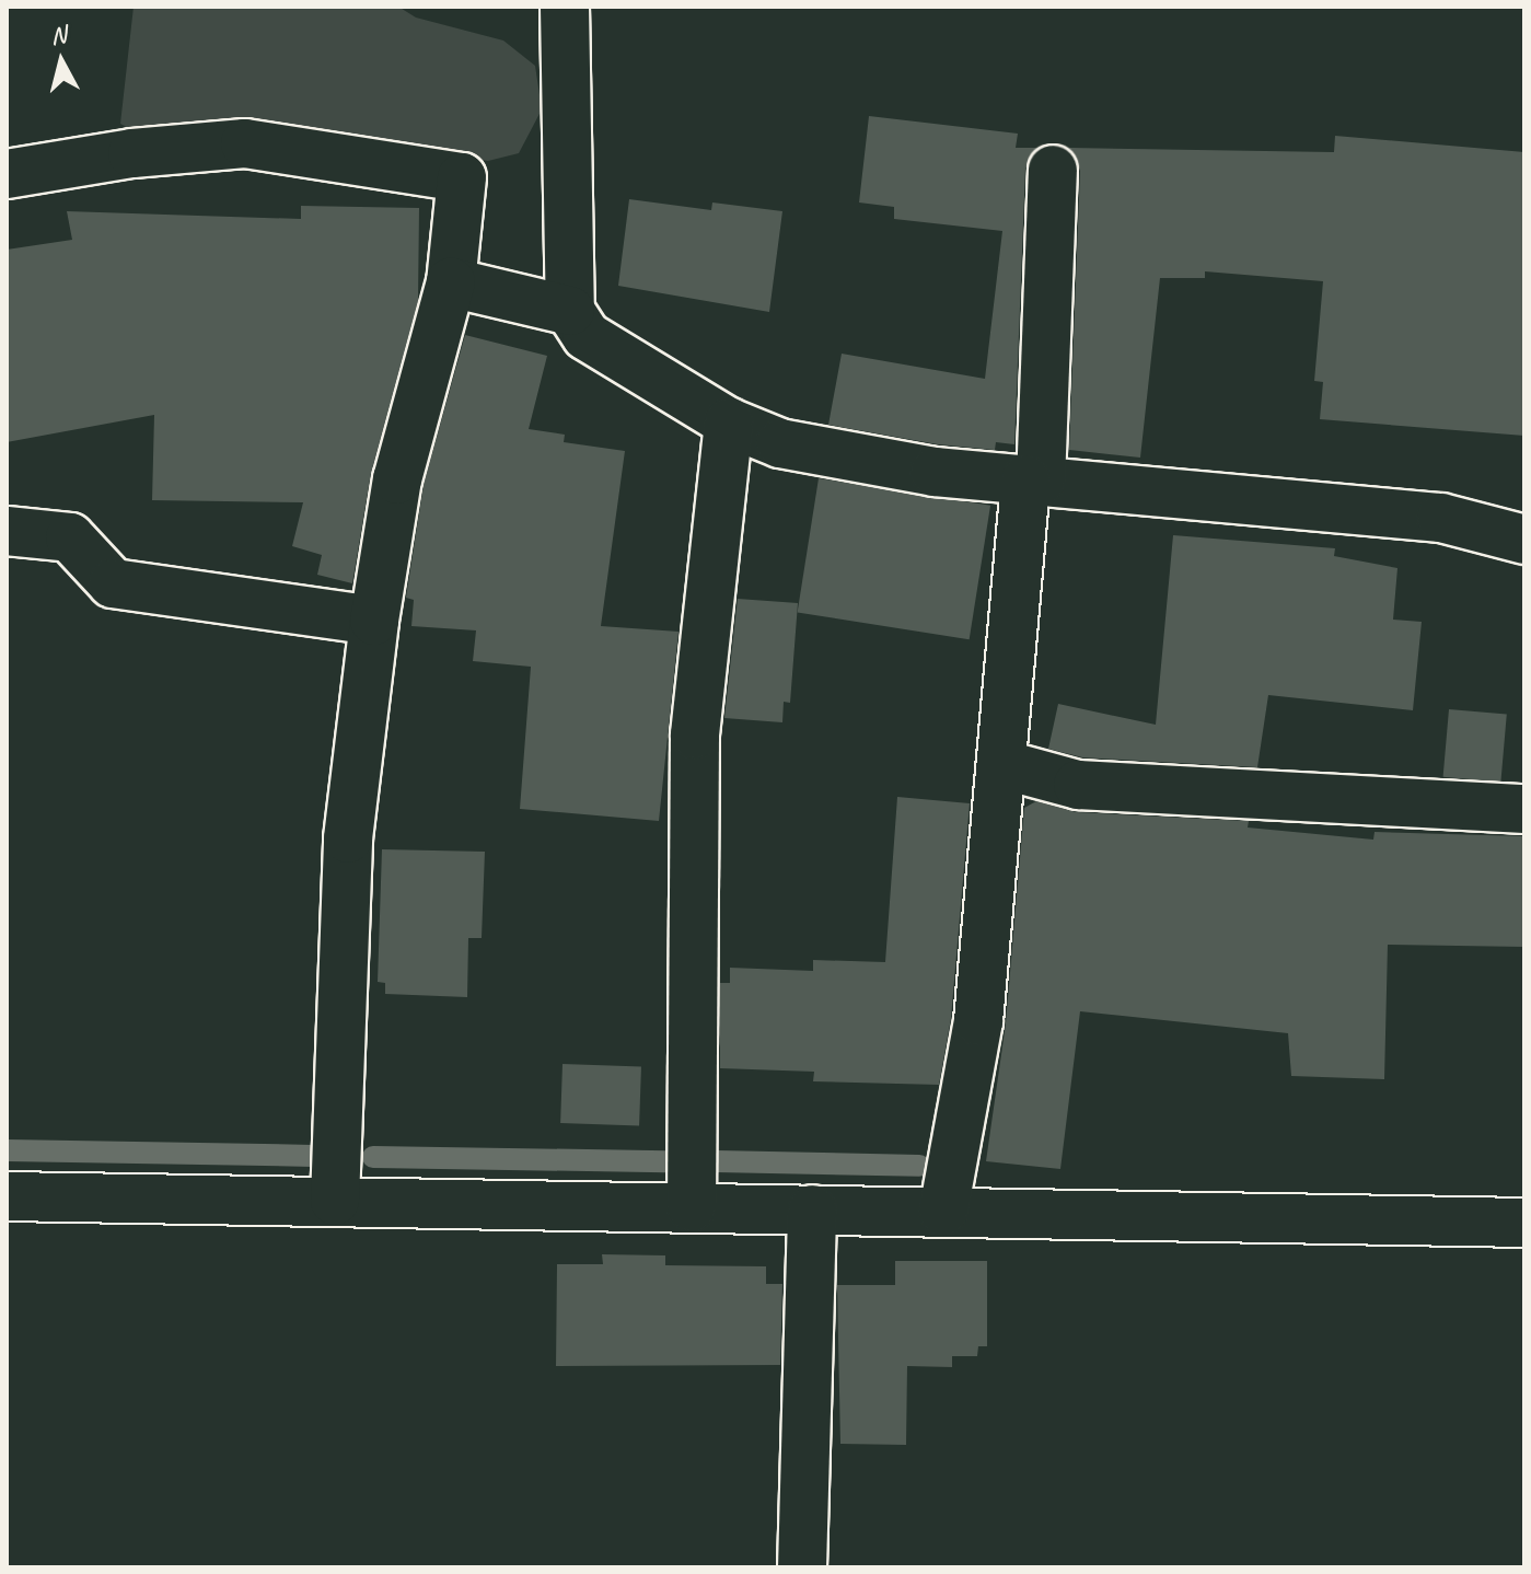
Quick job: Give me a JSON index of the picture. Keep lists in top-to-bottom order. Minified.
{"north":"top"}
